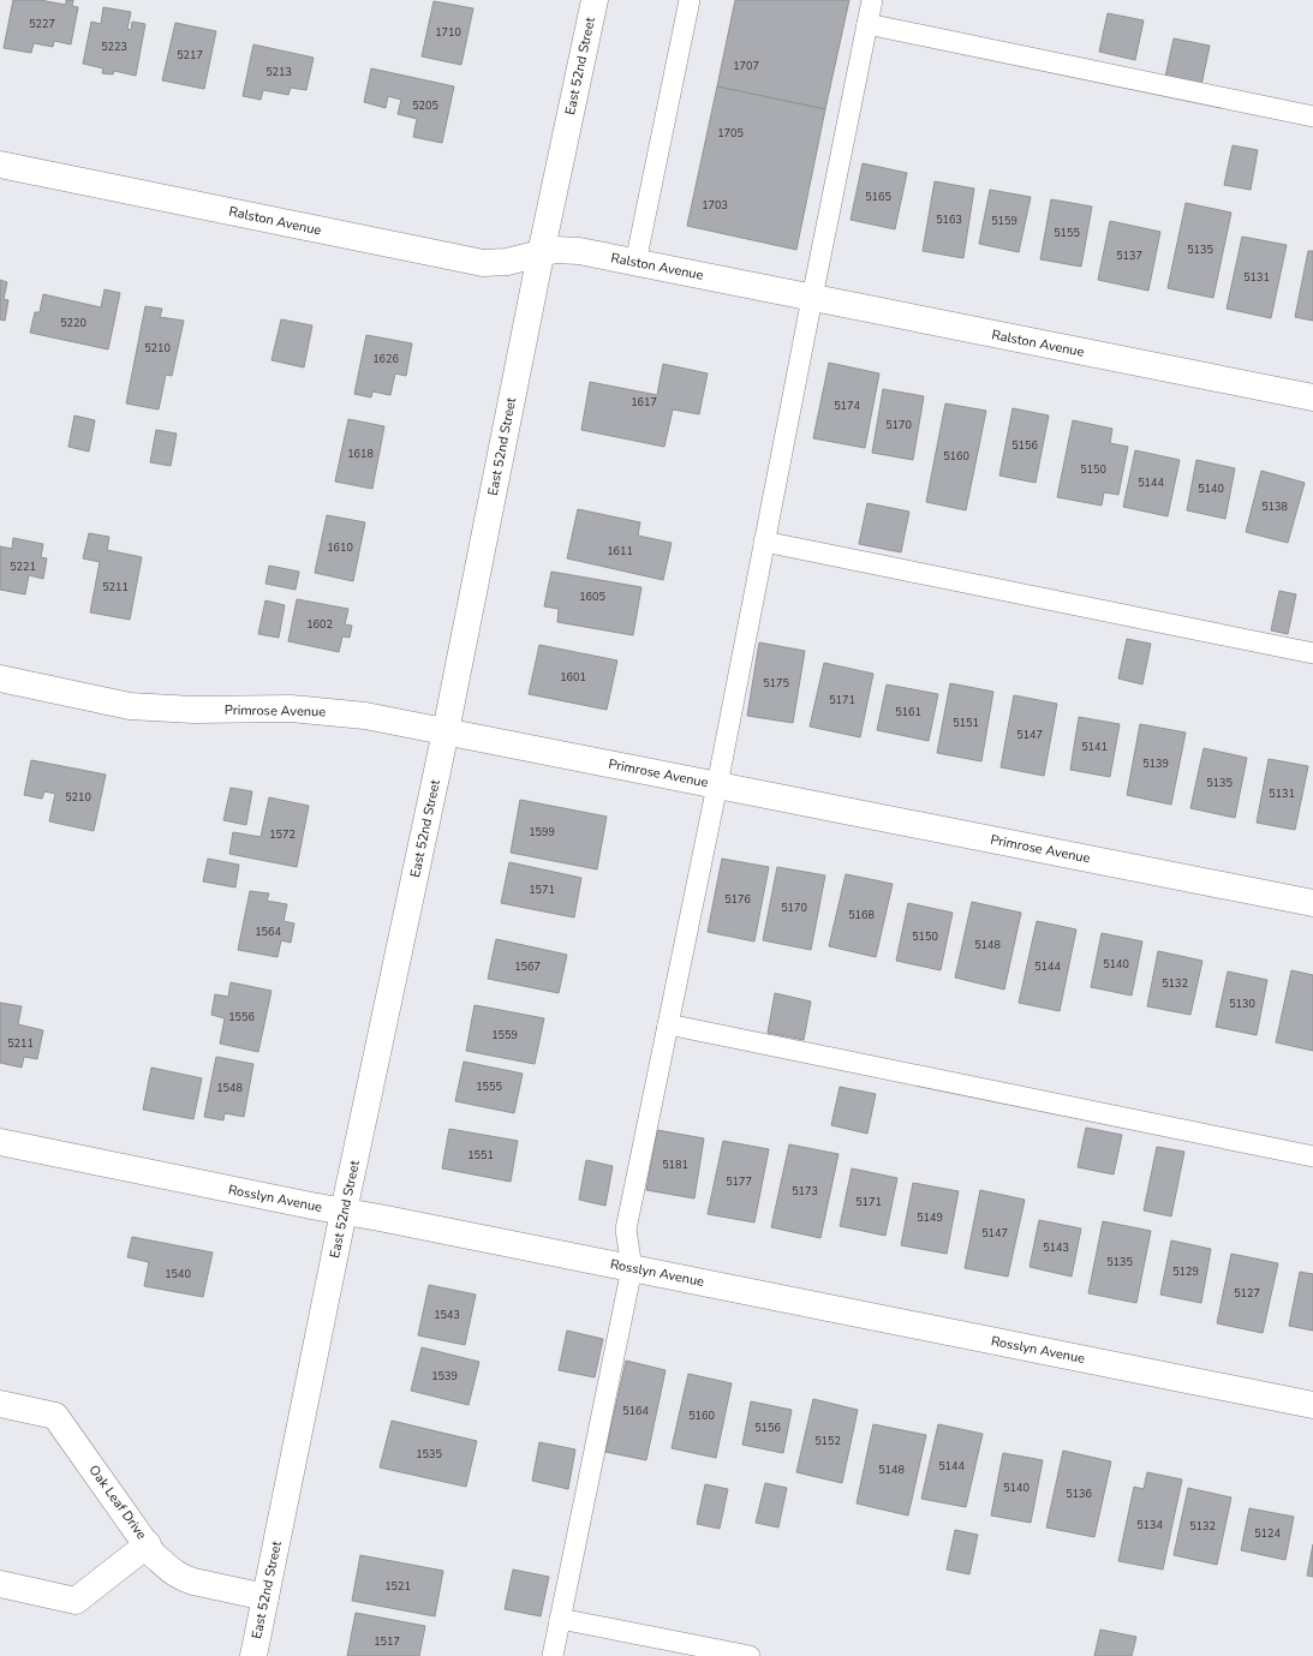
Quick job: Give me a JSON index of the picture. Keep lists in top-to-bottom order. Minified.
{"streets":{"street":["East 52nd Street","Ralston Avenue","Primrose Avenue","Rosslyn Avenue","Oak Leaf Drive"]},"crossings":[["East 52nd Street","Ralston Avenue"],["East 52nd Street","Primrose Avenue"],["East 52nd Street","Rosslyn Avenue"]],"house_numbers":["5227","1710","5223","5217","1707","5213","5205","1705","5165","1703","5163","5159","5155","5135","5137","5131","5220","5210","1626","1617","5174","5170","5156","1618","5160","5150","5144","5140","5138","1610","1611","5221","5211","1605","1602","1601","5175","5171","5161","5151","5147","5141","5139","5135","5131","5210","1599","1572","1571","5176","5170","5168","1564","5150","5148","5140","1567","5144","5132","5130","1556","1559","5211","1555","1548","1551","5181","5177","5173","5171","5149","5147","5143","5135","5129","1540","5127","1543","1539","5164","5160","5156","5152","1535","5144","5148","5140","5136","5134","5132","5124","1521","1517"]}
